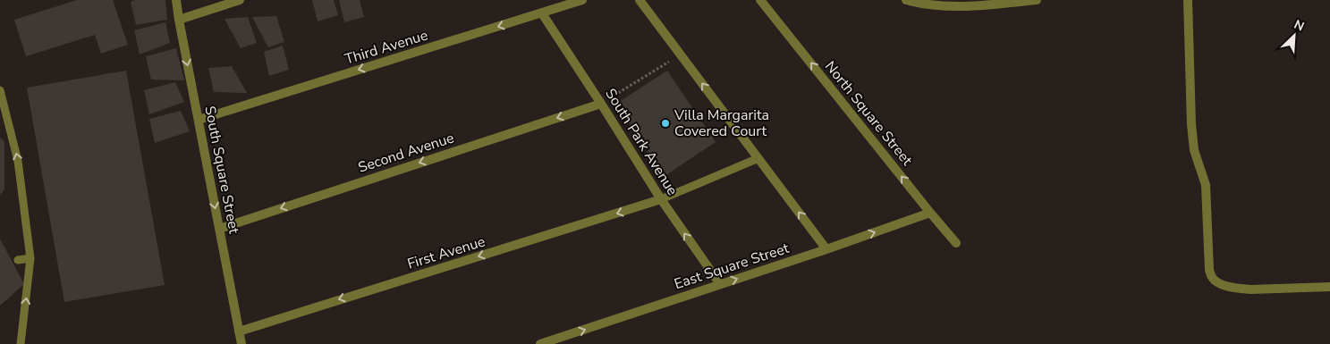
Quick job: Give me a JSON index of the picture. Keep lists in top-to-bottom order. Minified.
{"streets":{"street":["Third Avenue","North Square Street","South Park Avenue","Second Avenue","South Square Street","First Avenue","East Square Street"]},"crossings":[["Third Avenue","South Park Avenue"],["Third Avenue","South Square Street"],["North Square Street","East Square Street"],["South Park Avenue","Second Avenue"],["South Park Avenue","First Avenue"],["South Park Avenue","East Square Street"],["Second Avenue","South Square Street"],["South Square Street","First Avenue"]],"one_way":["Third Avenue","North Square Street","Second Avenue","South Square Street","First Avenue","East Square Street"],"places":["Villa Margarita Covered Court"],"north":"top right"}
